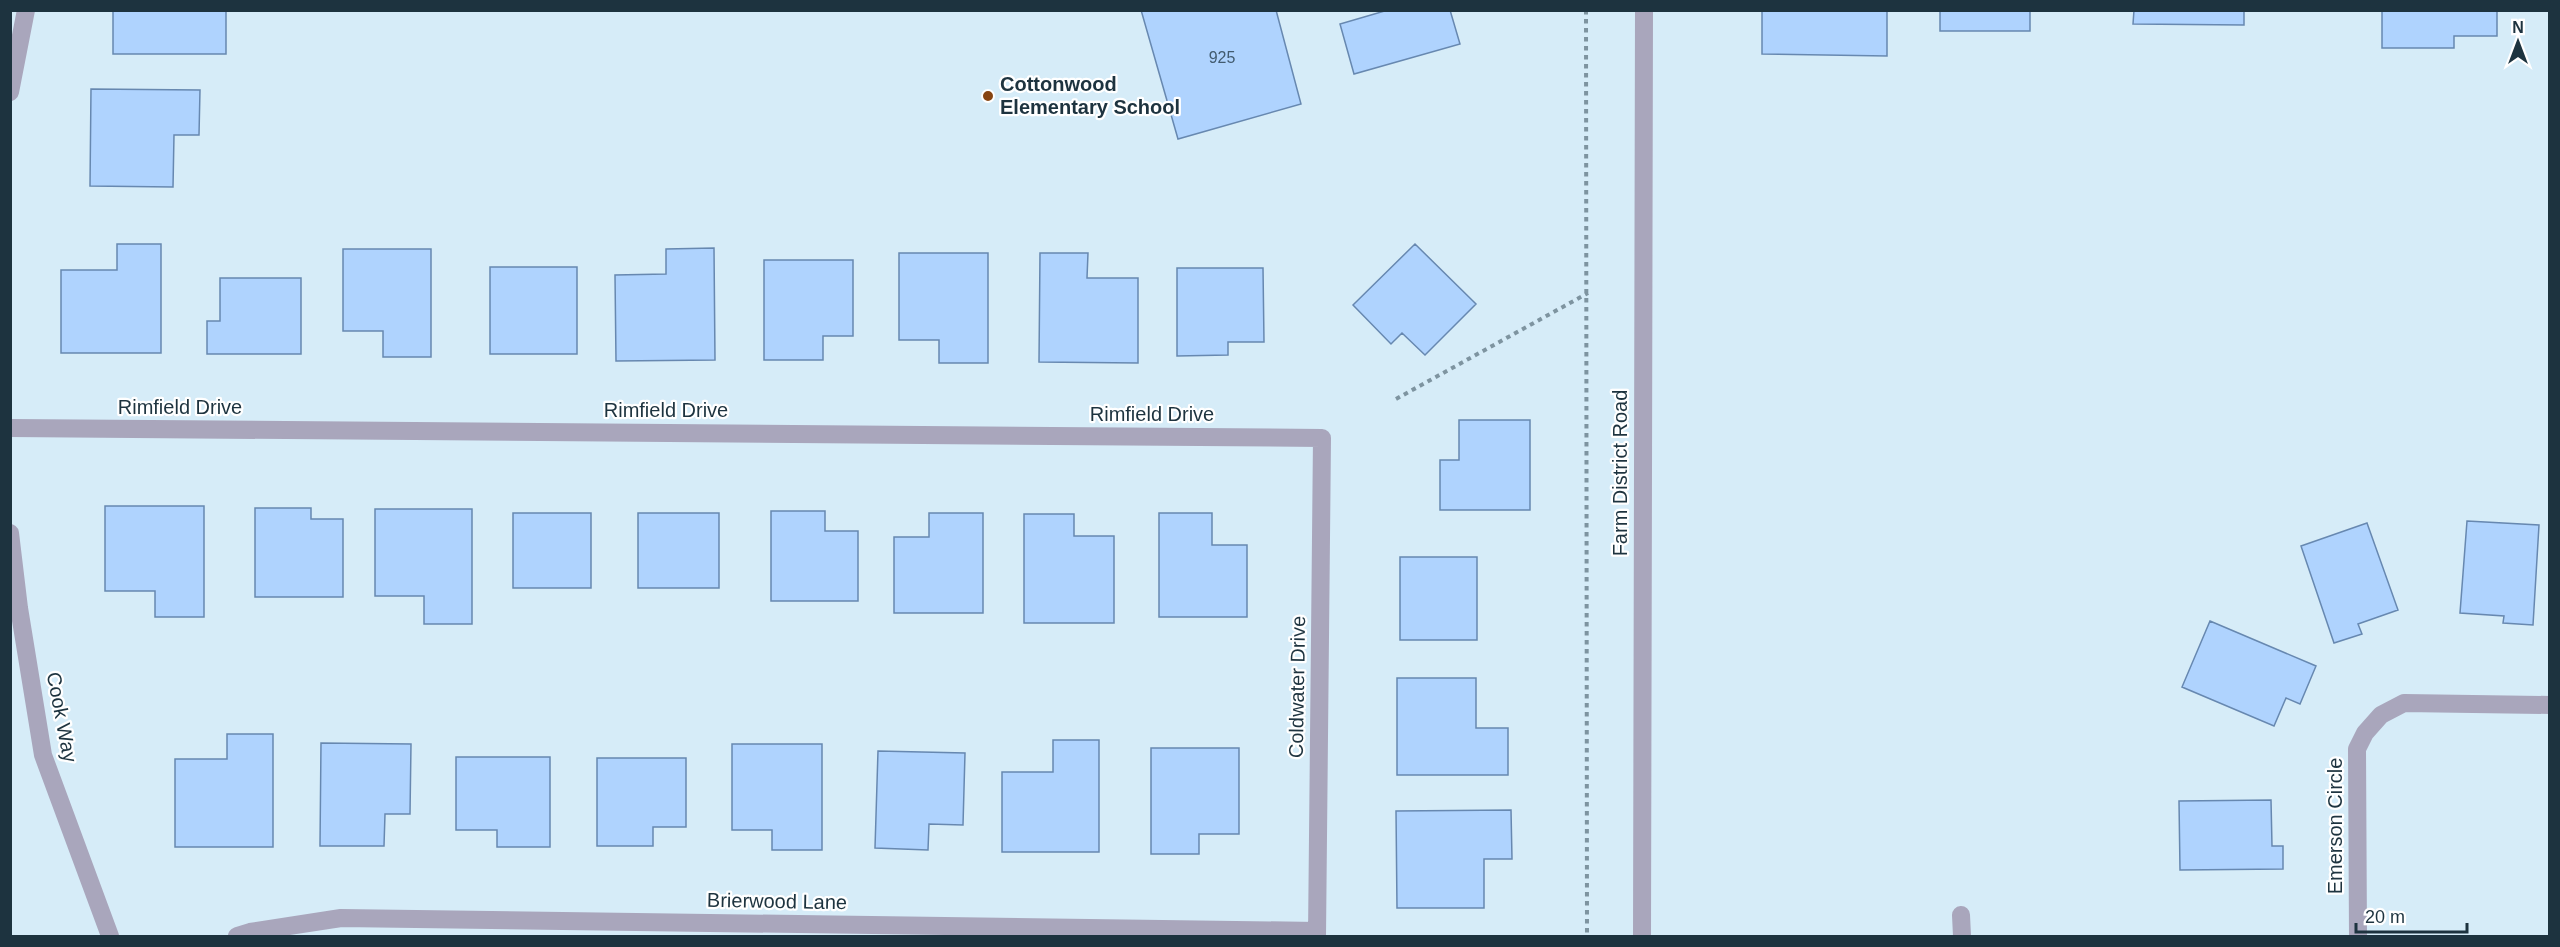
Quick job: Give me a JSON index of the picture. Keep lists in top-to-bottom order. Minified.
{"streets":{"street":["Rimfield Drive","Farm District Road","Coldwater Drive","Cook Way","Emerson Circle","Brierwood Lane"]},"crossings":[["Rimfield Drive","Coldwater Drive"],["Coldwater Drive","Brierwood Lane"]],"places":["Cottonwood Elementary School"],"house_numbers":["925"],"scale_bar":"20 m","north":"top"}
